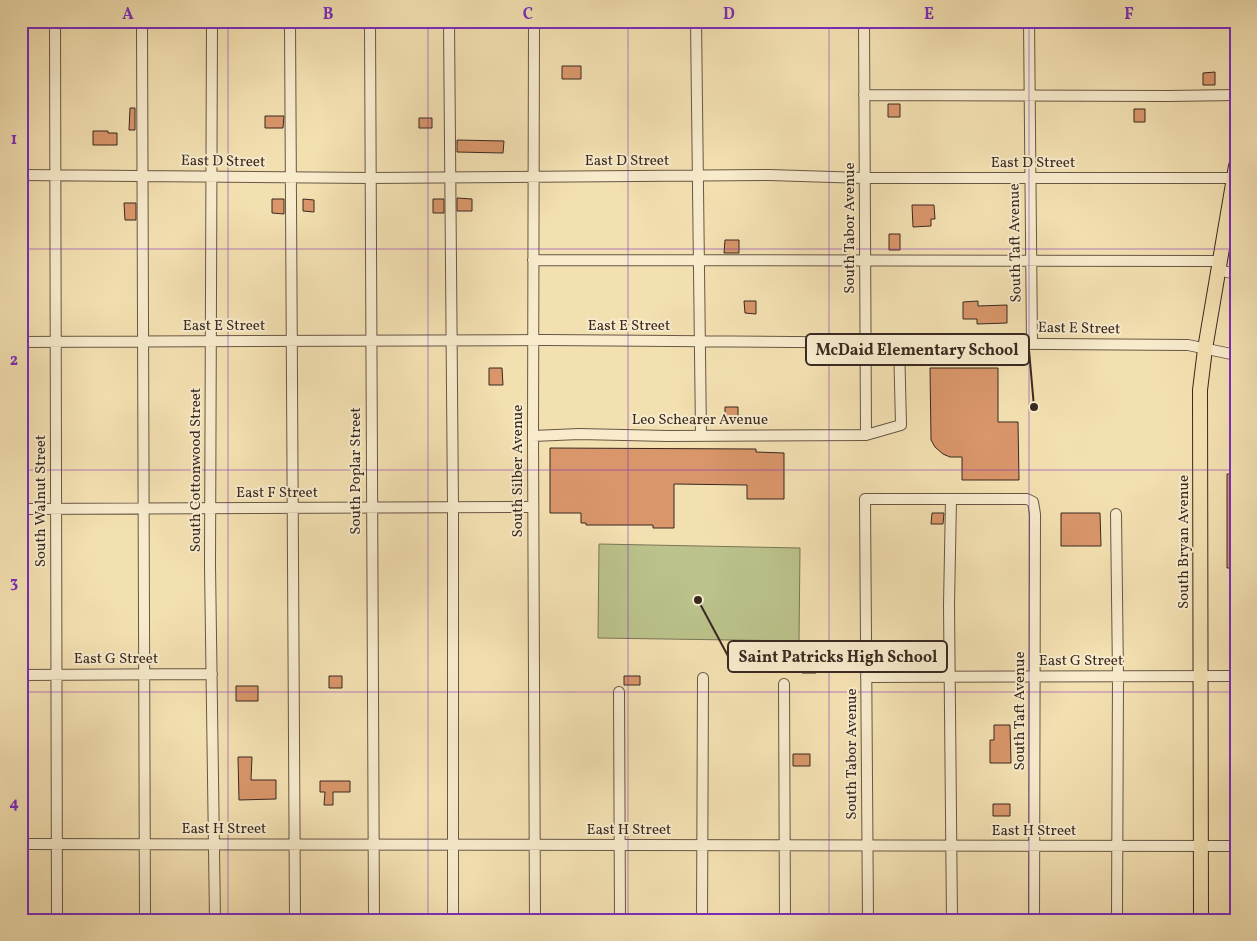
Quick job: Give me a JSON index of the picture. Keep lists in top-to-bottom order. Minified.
{"streets":{"main road":["South Bryan Avenue"],"street":["East D Street","South Tabor Avenue","South Taft Avenue","East E Street","Leo Schearer Avenue","South Cottonwood Street","South Poplar Street","South Silber Avenue","East F Street","South Walnut Street","East G Street","East H Street"]},"crossings":[["East D Street","South Tabor Avenue"],["East D Street","South Taft Avenue"],["East D Street","South Cottonwood Street"],["East D Street","South Poplar Street"],["East D Street","South Silber Avenue"],["East D Street","South Walnut Street"],["East D Street","South Bryan Avenue"],["South Tabor Avenue","South Taft Avenue"],["South Tabor Avenue","East E Street"],["South Tabor Avenue","Leo Schearer Avenue"],["South Tabor Avenue","East G Street"],["South Tabor Avenue","East H Street"],["South Taft Avenue","East E Street"],["South Taft Avenue","East G Street"],["South Taft Avenue","East H Street"],["East E Street","Leo Schearer Avenue"],["East E Street","South Cottonwood Street"],["East E Street","South Poplar Street"],["East E Street","South Silber Avenue"],["East E Street","South Walnut Street"],["East E Street","South Bryan Avenue"],["Leo Schearer Avenue","South Silber Avenue"],["South Cottonwood Street","East F Street"],["South Cottonwood Street","East G Street"],["South Cottonwood Street","East H Street"],["South Poplar Street","East F Street"],["South Poplar Street","East H Street"],["South Silber Avenue","East F Street"],["South Silber Avenue","East H Street"],["East F Street","South Walnut Street"],["South Walnut Street","East G Street"],["South Walnut Street","East H Street"],["South Bryan Avenue","East G Street"],["South Bryan Avenue","East H Street"]],"places":["McDaid Elementary School","Saint Patricks High School"],"grid":{"columns":["A","B","C","D","E","F"],"rows":["1","2","3","4"]}}
